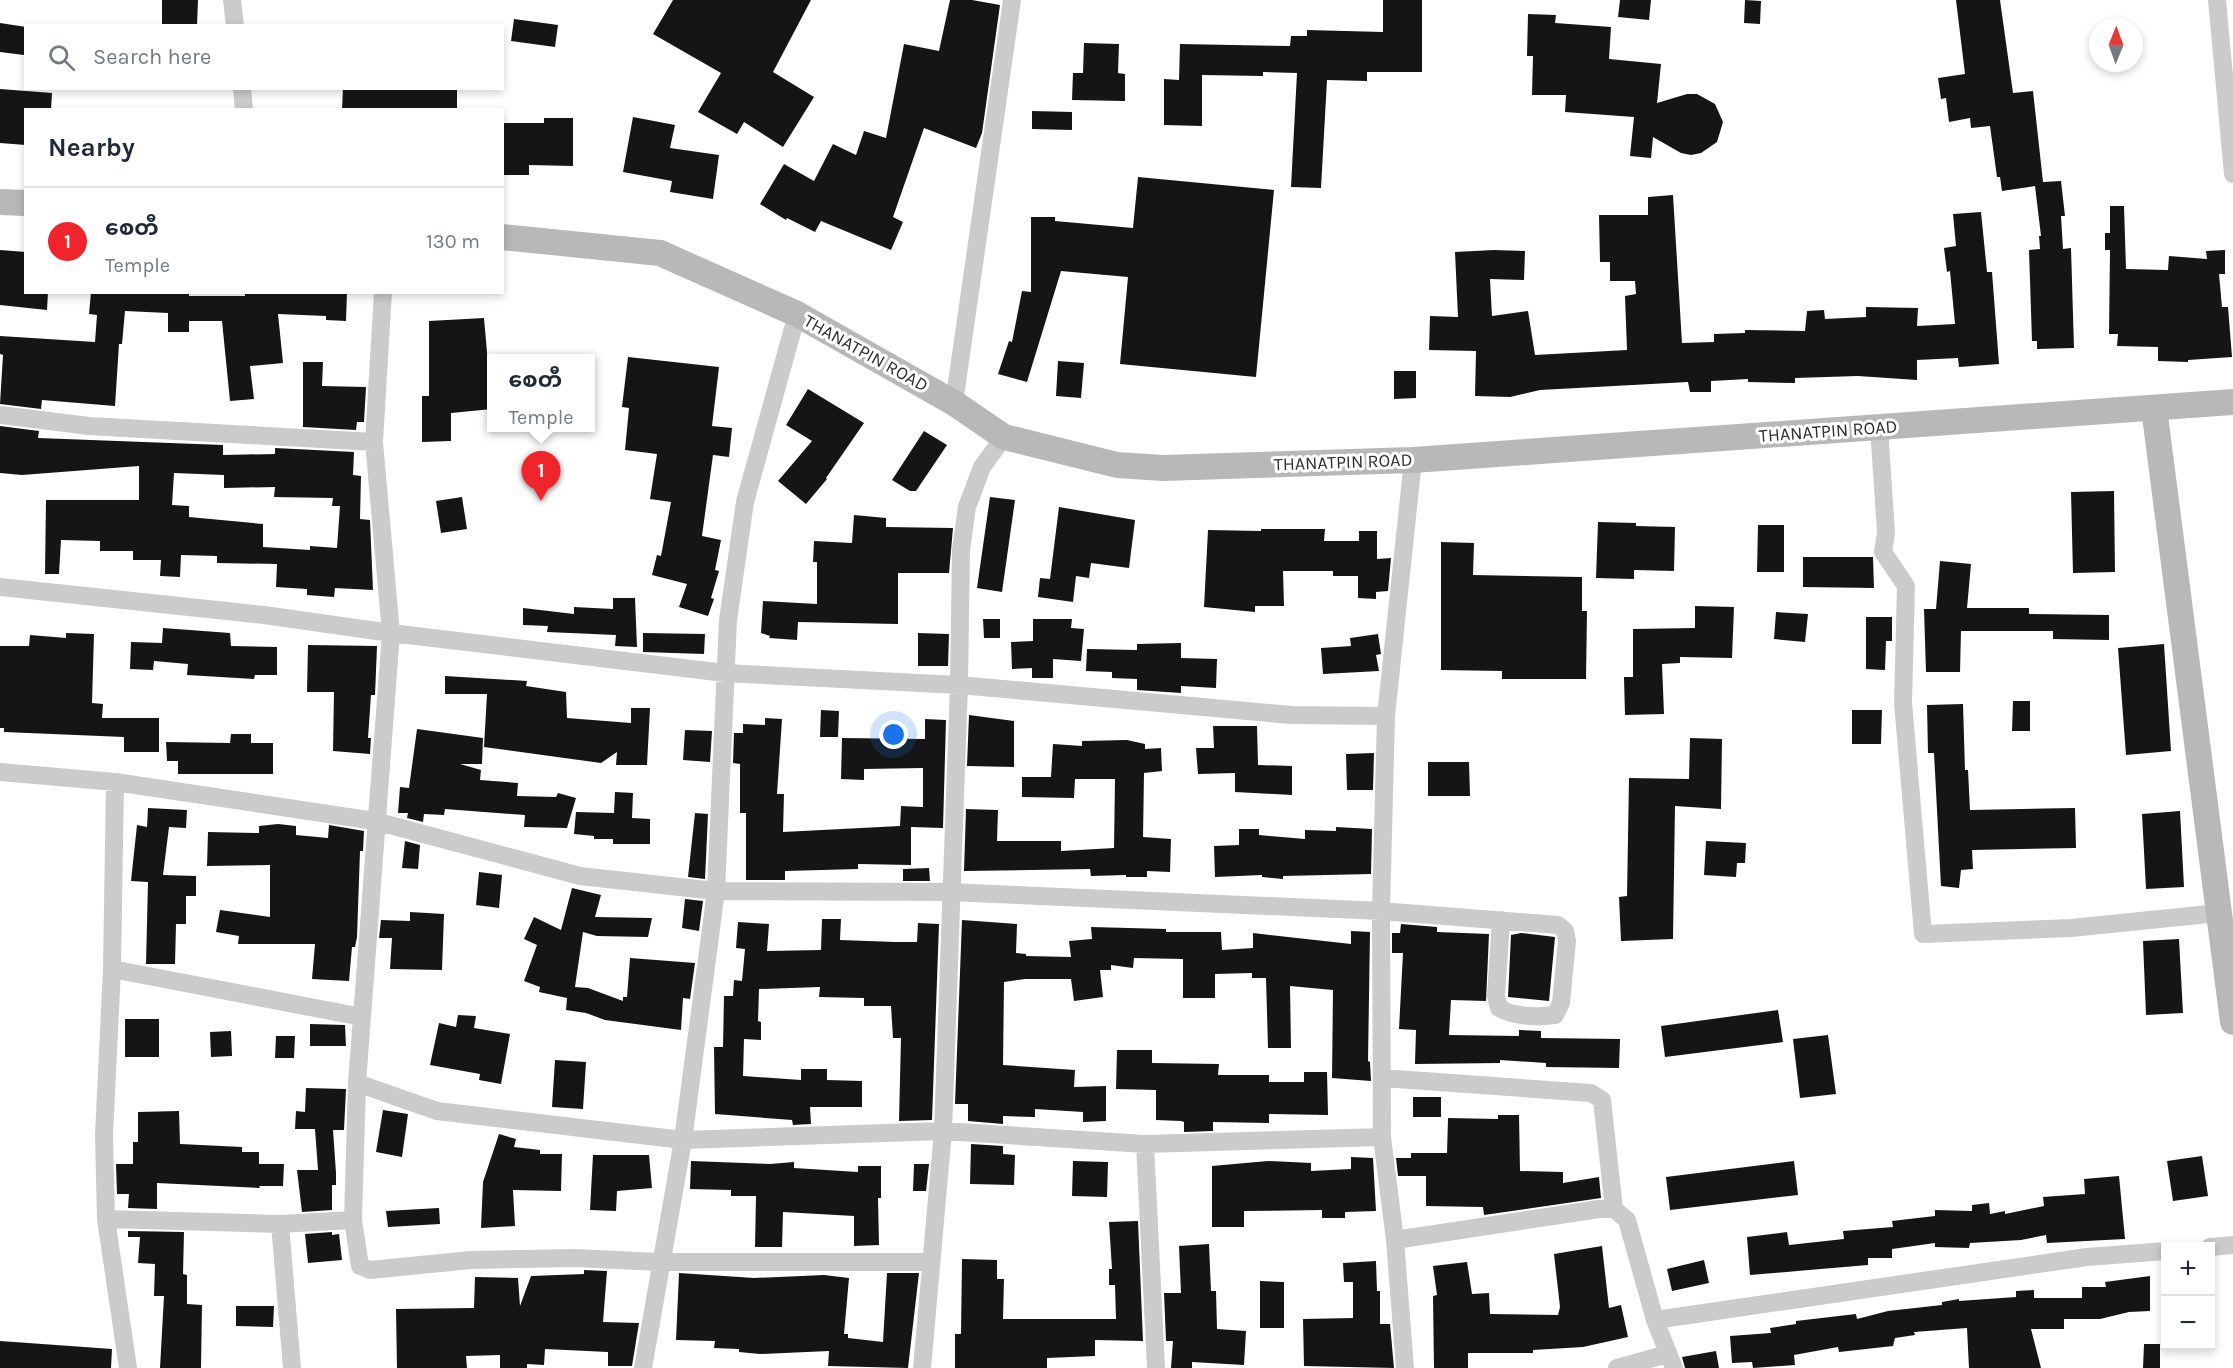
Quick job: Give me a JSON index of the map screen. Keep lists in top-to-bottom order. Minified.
{"streets":{"main road":["THANATPIN ROAD"]},"north":"top","page":{"search":"Search here","heading":"Nearby","list":[{"mark":"1","name":"စေတီ","note":"Temple","value":"130 m"}],"popup":["စေတီ","Temple"],"pins":"1","map_buttons":["+","−"]}}
